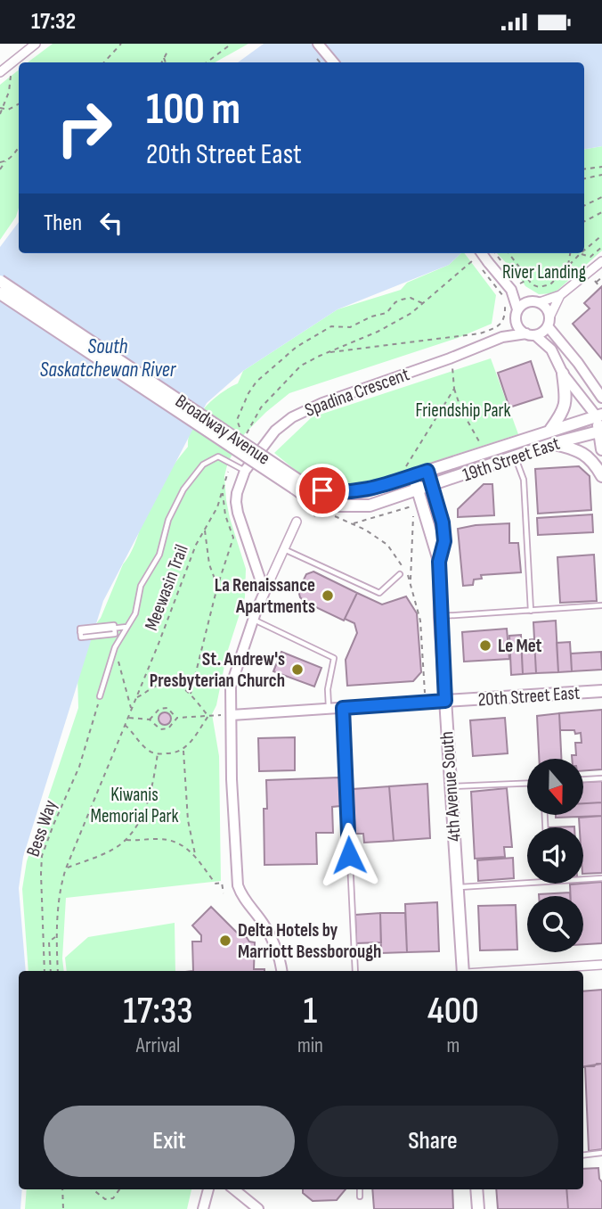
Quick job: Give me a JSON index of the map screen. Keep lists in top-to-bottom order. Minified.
{"streets":{"main road":["Broadway Avenue","19th Street East","20th Street East","4th Avenue South"],"street":["Spadina Crescent"],"path":["Meewasin Trail","Bess Way"]},"crossings":[["Broadway Avenue","19th Street East"],["19th Street East","4th Avenue South"],["20th Street East","4th Avenue South"]],"water":["South Saskatchewan River"],"parks":["River Landing","Friendship Park","Kiwanis Memorial Park"],"places":["La Renaissance Apartments","Le Met","St. Andrew's Presbyterian Church","Delta Hotels by Marriott Bessborough"],"north":"bottom","page":{"status":"17:32","turn":["100 m","20th Street East"],"then":"Then","eta":["17:33","Arrival","1","min","400","m"],"buttons":["Exit","Share"]}}
